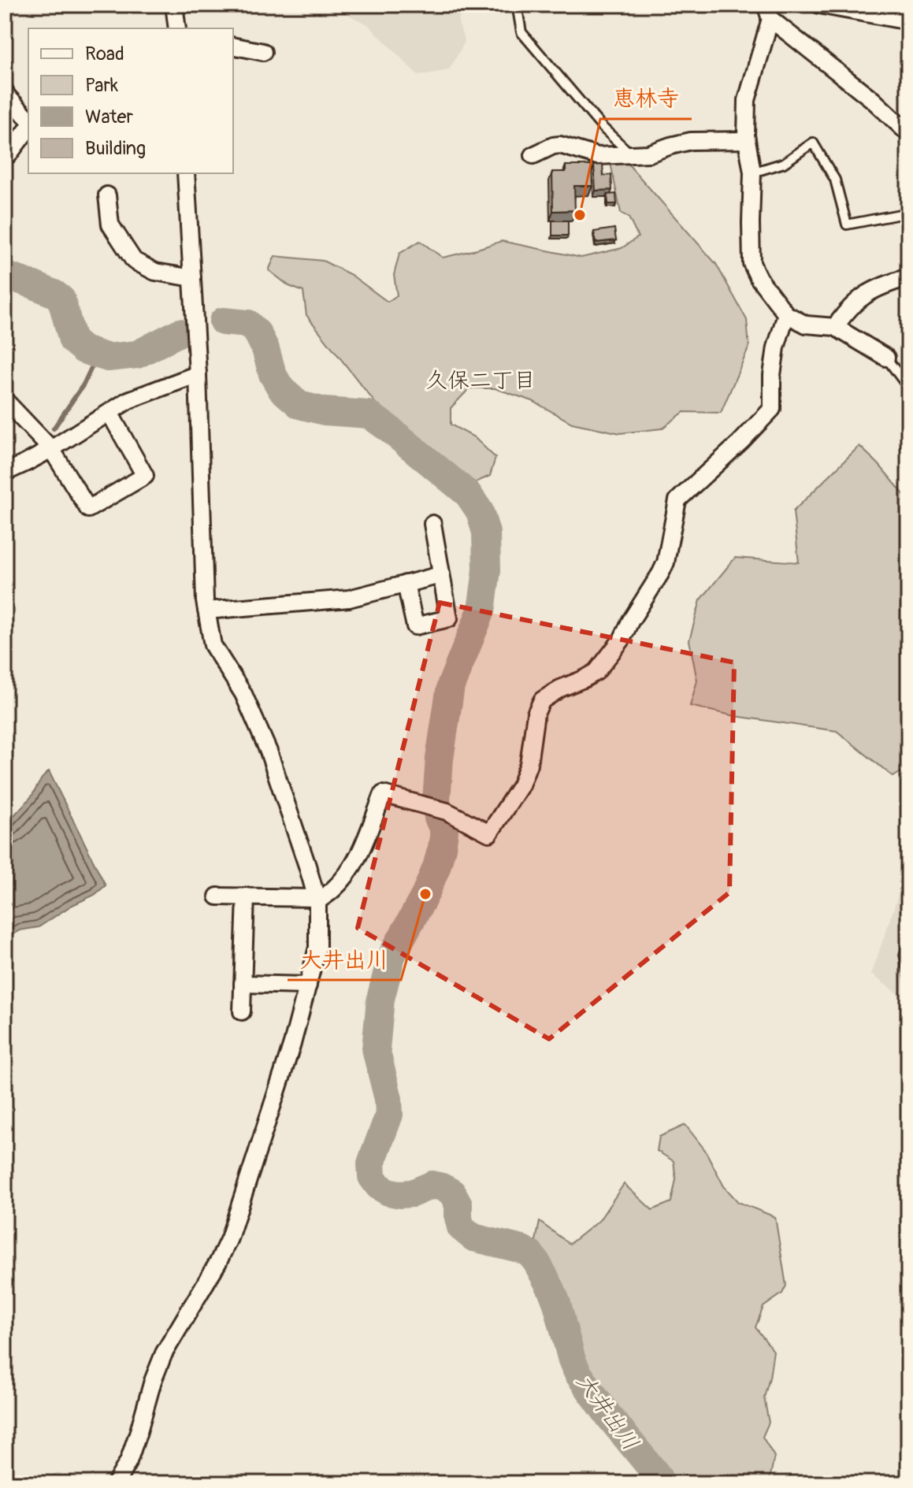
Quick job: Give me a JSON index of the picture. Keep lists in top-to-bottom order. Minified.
{"districts":["久保二丁目"],"water":["大井出川"],"places":["恵林寺","大井出川"],"legend":["Road","Park","Water","Building"]}
